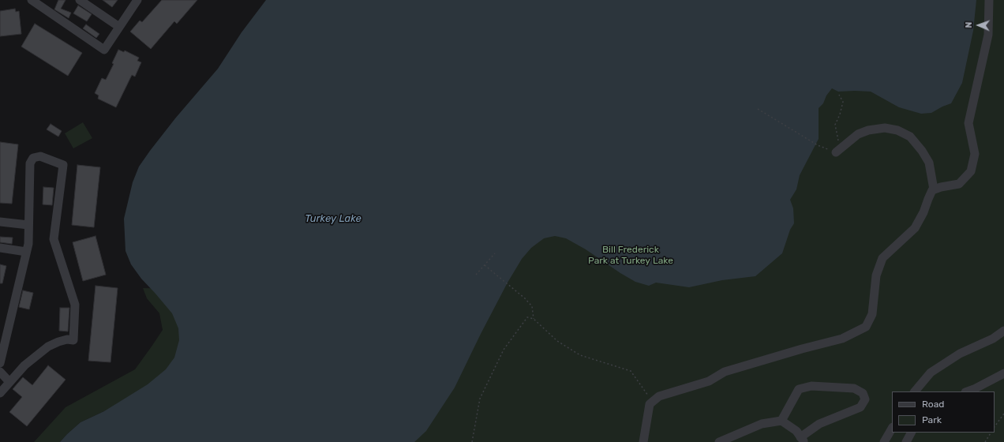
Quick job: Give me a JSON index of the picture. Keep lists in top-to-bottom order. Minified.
{"water":["Turkey Lake"],"parks":["Bill Frederick Park at Turkey Lake"],"legend":["Road","Park"],"north":"left"}
